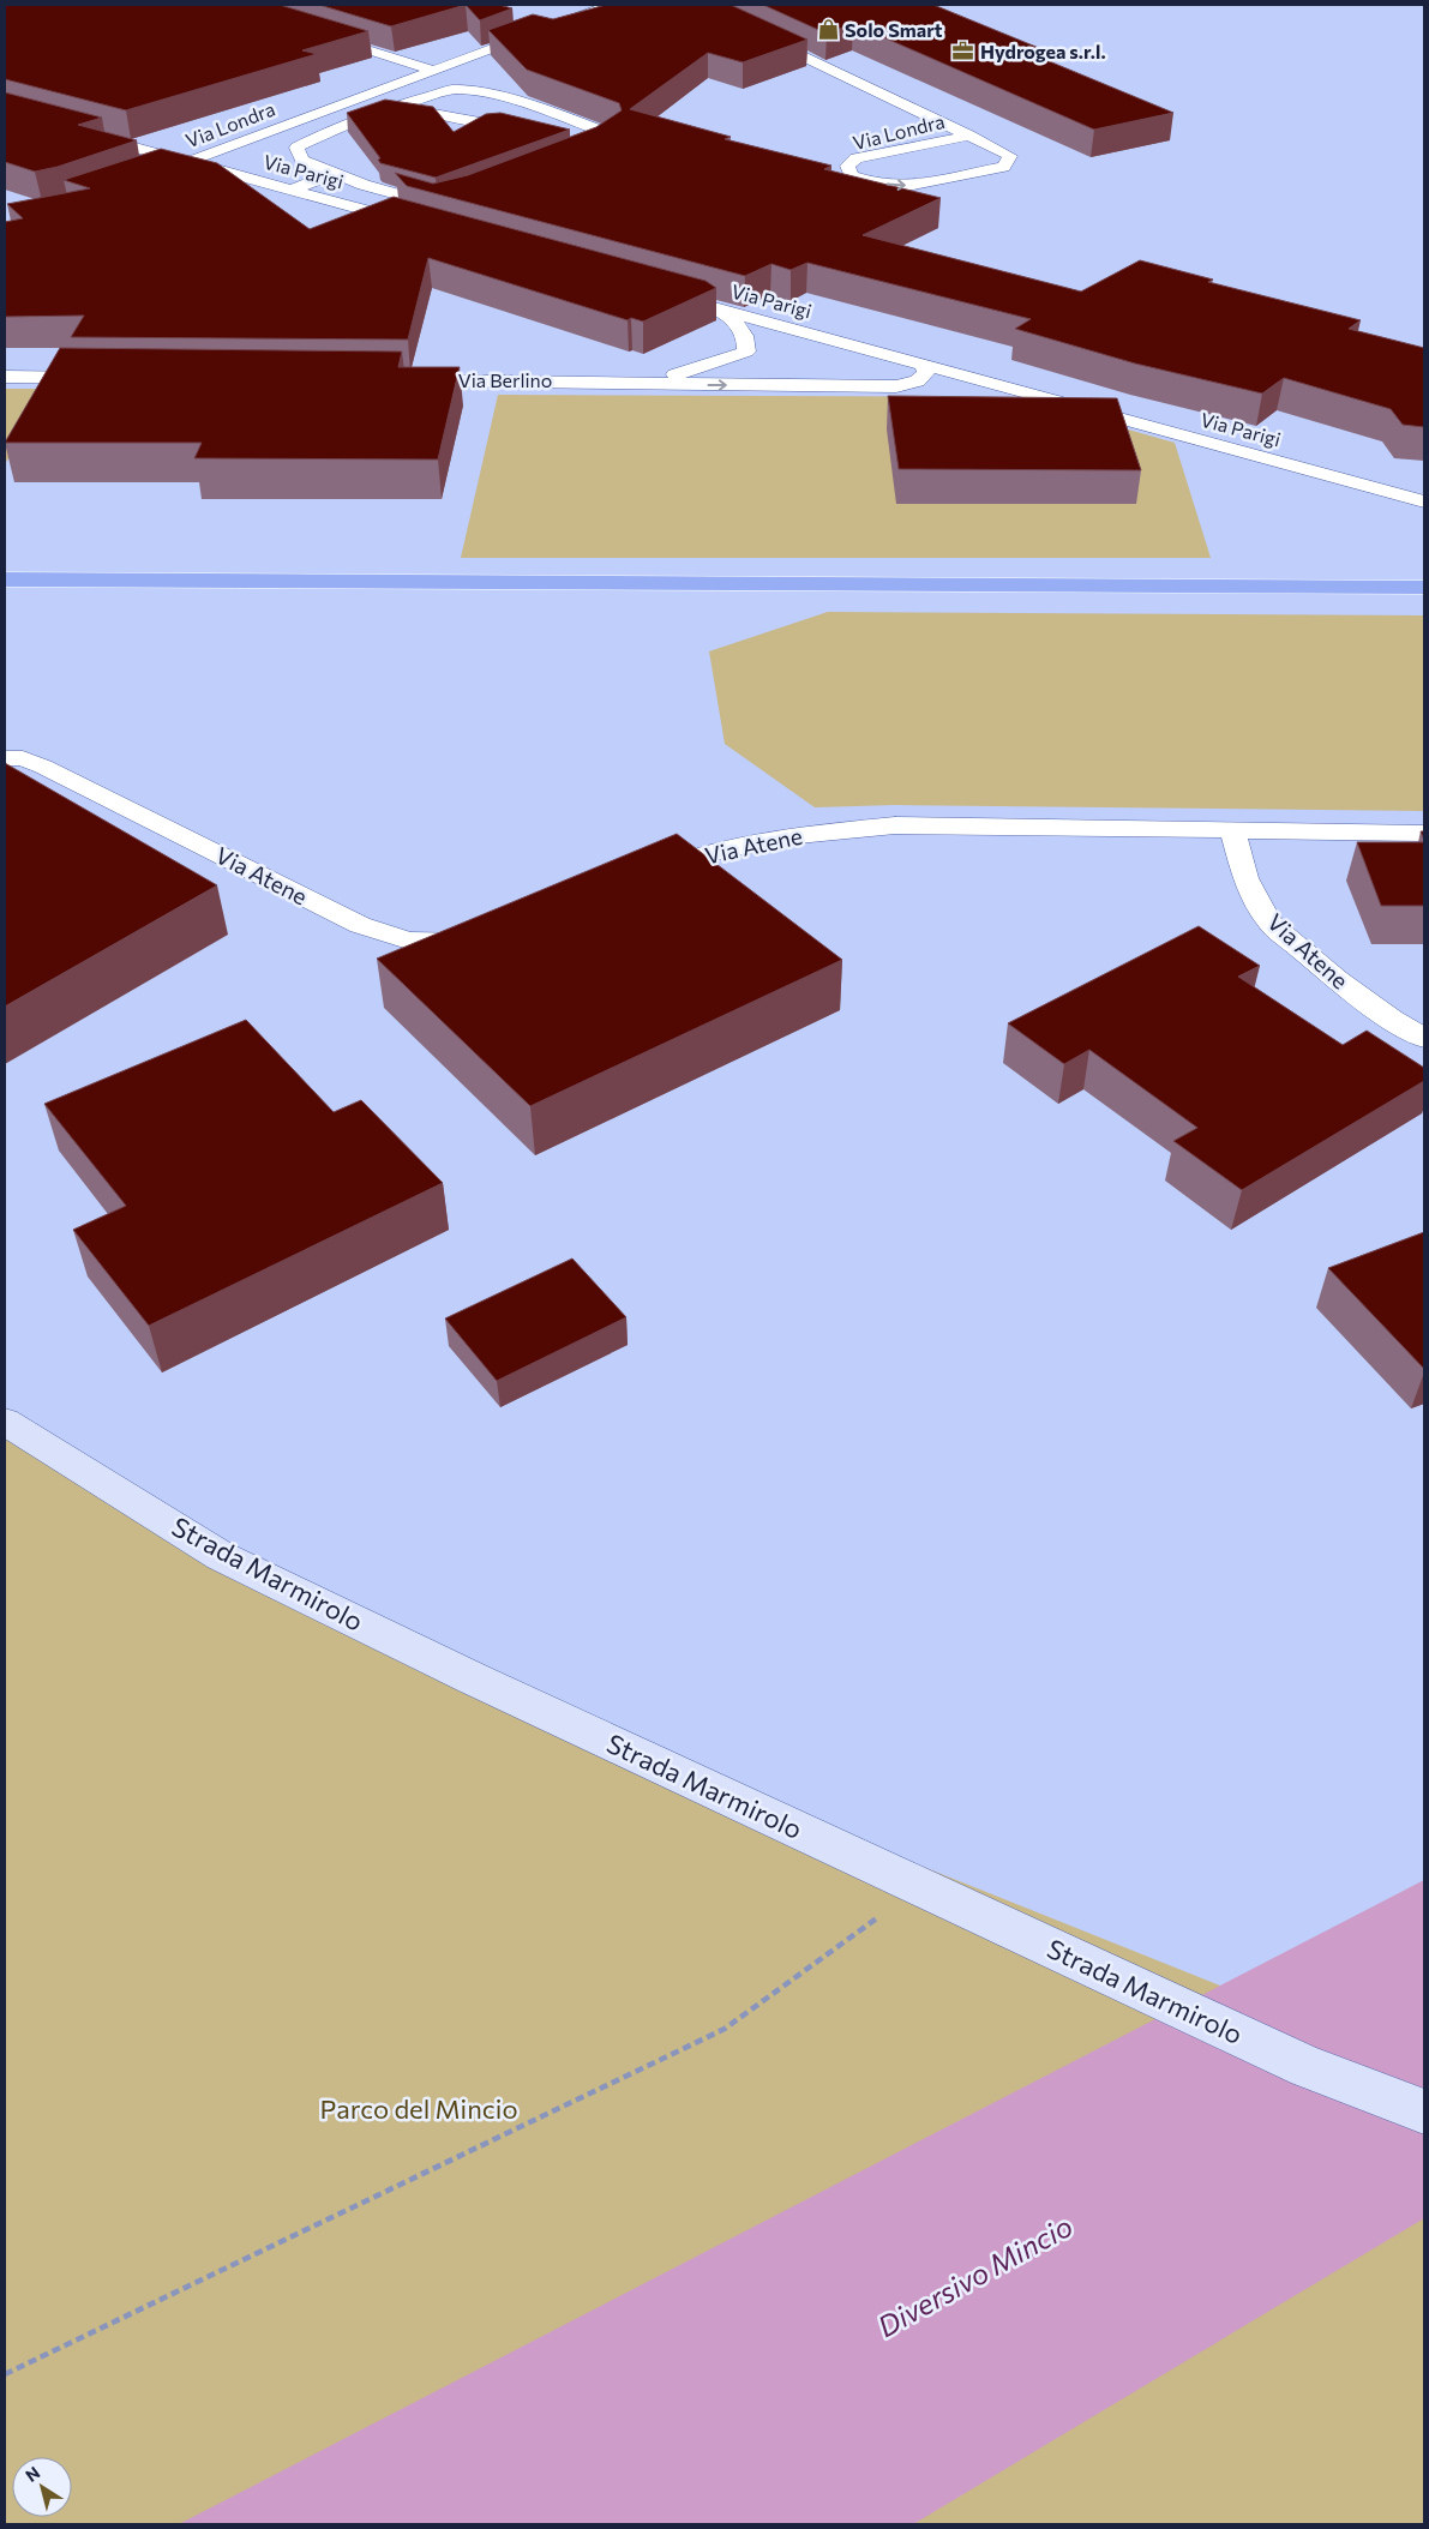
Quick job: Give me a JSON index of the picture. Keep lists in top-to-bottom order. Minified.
{"streets":{"main road":["Strada Marmirolo"],"street":["Via Londra","Via Parigi","Via Berlino","Via Atene"]},"crossings":[["Via Londra","Via Parigi"],["Via Parigi","Via Berlino"]],"water":["Diversivo Mincio"],"parks":["Parco del Mincio"],"places":{"shop":["Solo Smart"],"office":["Hydrogea s.r.l."]},"north":"top left"}
